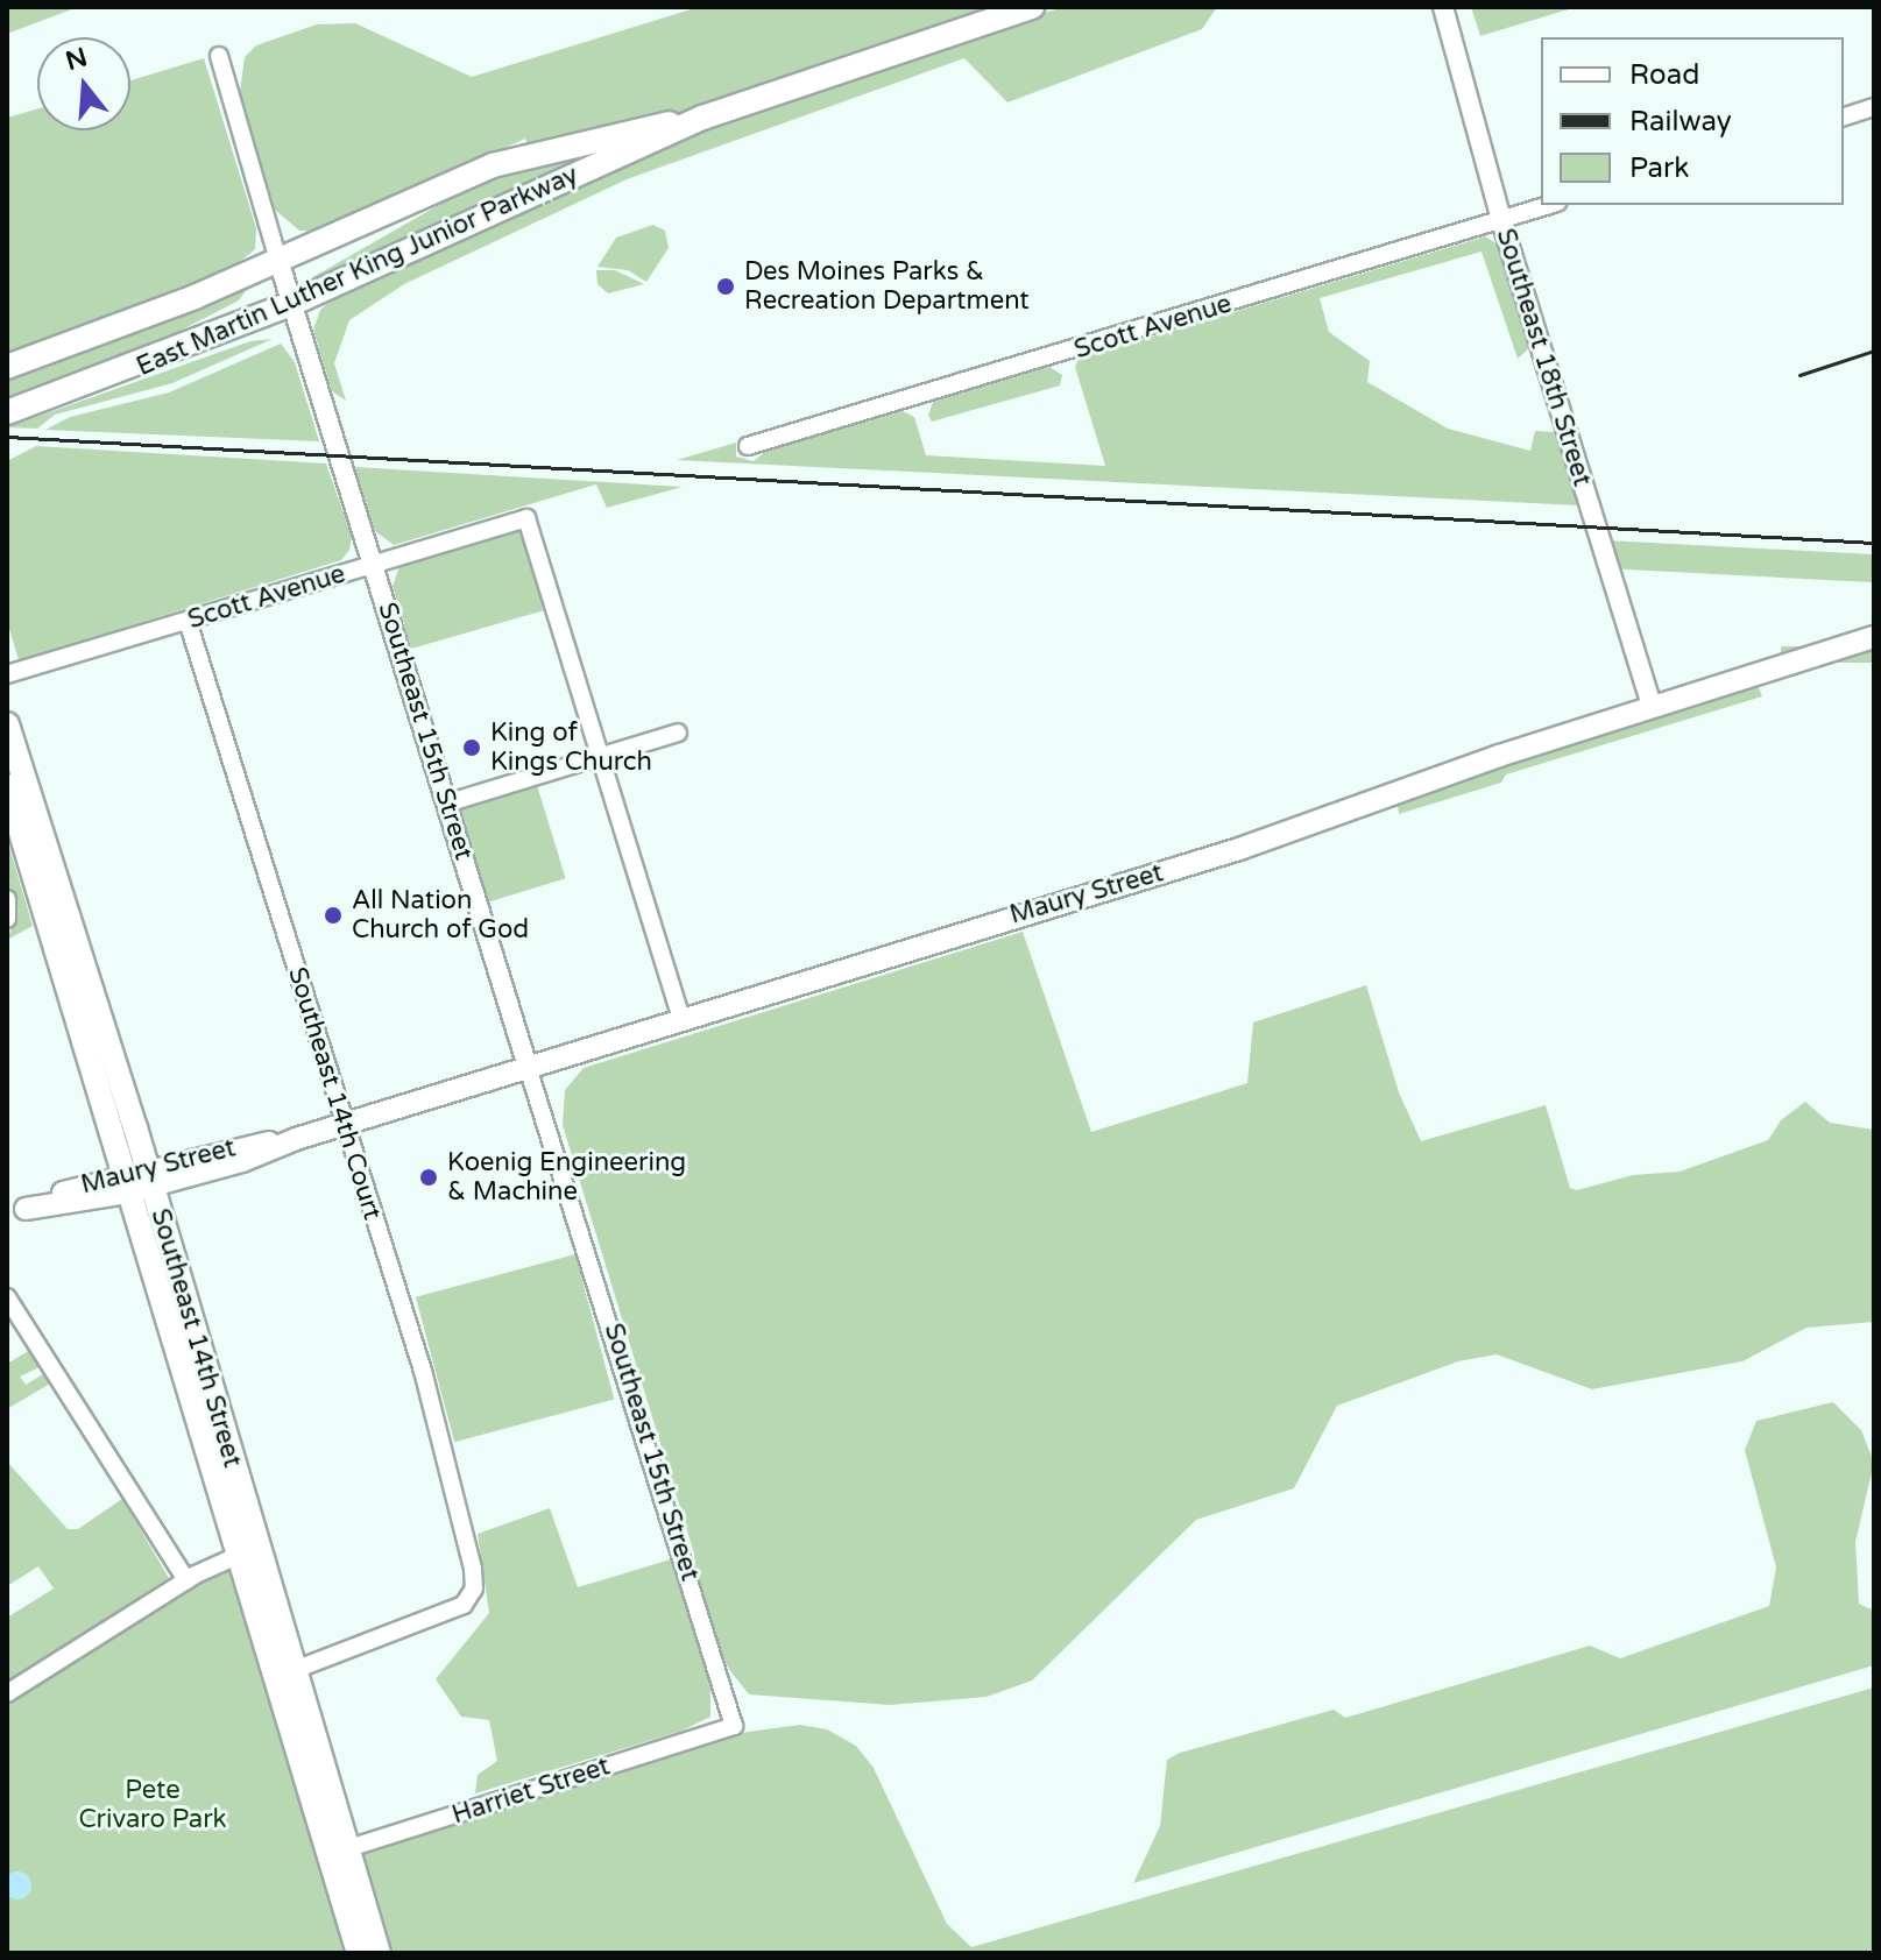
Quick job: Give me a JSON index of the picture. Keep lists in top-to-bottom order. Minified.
{"streets":{"main road":["East Martin Luther King Junior Parkway","Maury Street","Southeast 14th Street"],"street":["Scott Avenue","Southeast 18th Street","Southeast 15th Street","Southeast 14th Court","Harriet Street"]},"crossings":[["East Martin Luther King Junior Parkway","Southeast 15th Street"],["Scott Avenue","Southeast 18th Street"],["Scott Avenue","Southeast 15th Street"],["Scott Avenue","Southeast 14th Court"],["Southeast 18th Street","Maury Street"],["Southeast 15th Street","Maury Street"],["Southeast 15th Street","Harriet Street"],["Maury Street","Southeast 14th Court"],["Maury Street","Southeast 14th Street"],["Southeast 14th Court","Southeast 14th Street"],["Southeast 14th Street","Harriet Street"]],"parks":["Pete Crivaro Park"],"places":["Des Moines Parks & Recreation Department","King of Kings Church","All Nation Church of God","Koenig Engineering & Machine"],"legend":["Road","Railway","Park"],"north":"top"}
